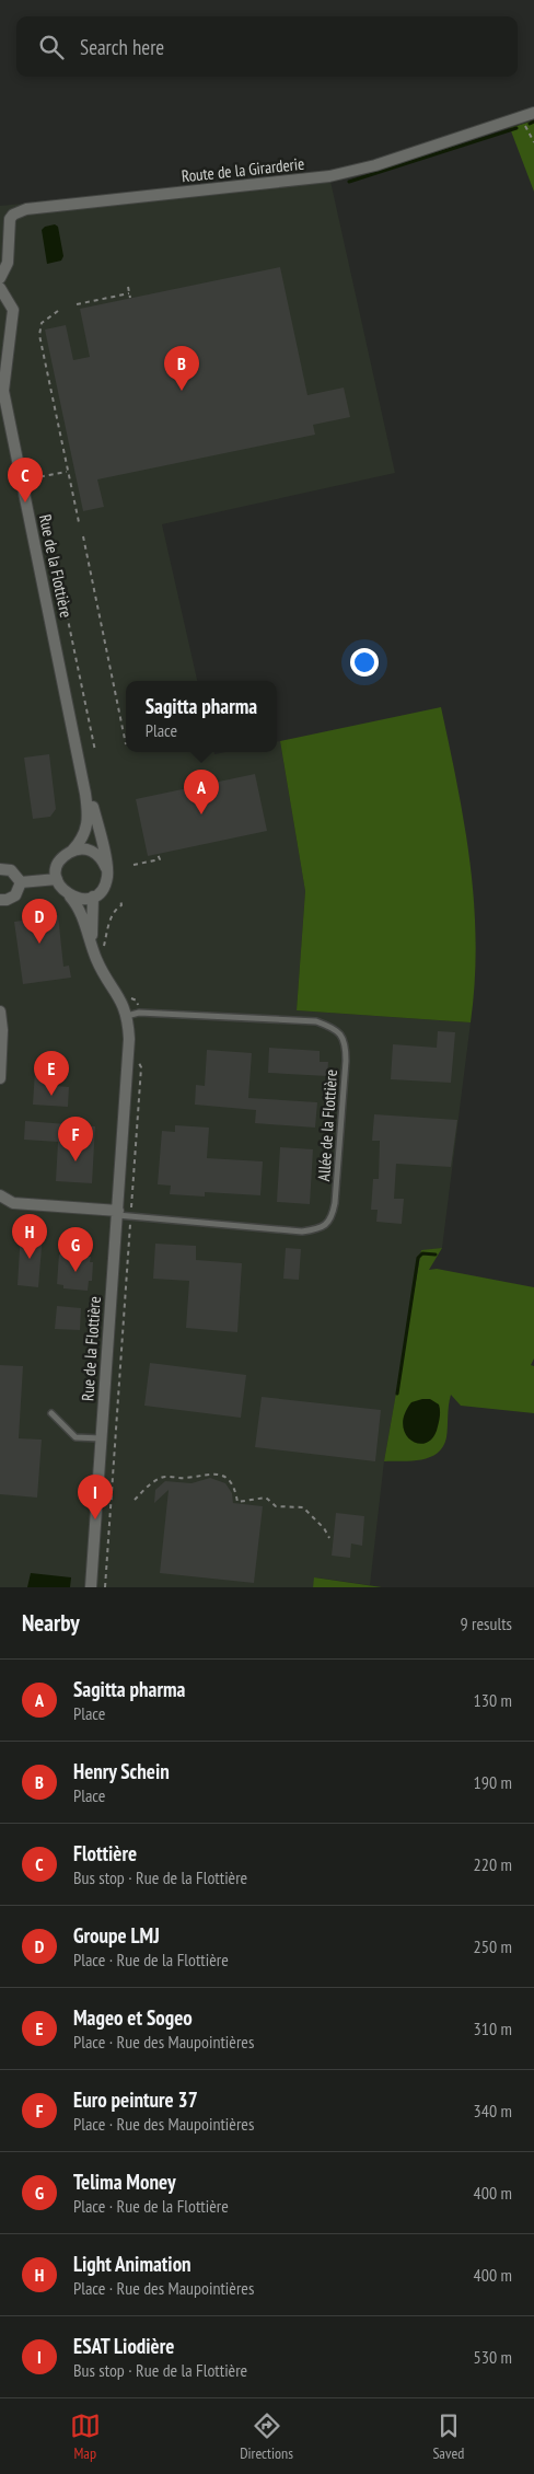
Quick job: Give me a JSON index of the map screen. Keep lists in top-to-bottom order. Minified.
{"streets":{"street":["Route de la Girarderie","Rue de la Flottière"],"lane":["Allée de la Flottière"]},"crossings":[["Rue de la Flottière","Allée de la Flottière"]],"page":{"search":"Search here","pins":["B","C","A","D","E","F","H","G","I"],"popup":["Sagitta pharma","Place"],"heading":["Nearby","9 results"],"list":[{"mark":"A","name":"Sagitta pharma","note":"Place","value":"130 m"},{"mark":"B","name":"Henry Schein","note":"Place","value":"190 m"},{"mark":"C","name":"Flottière","note":"Bus stop · Rue de la Flottière","value":"220 m"},{"mark":"D","name":"Groupe LMJ","note":"Place · Rue de la Flottière","value":"250 m"},{"mark":"E","name":"Mageo et Sogeo","note":"Place · Rue des Maupointières","value":"310 m"},{"mark":"F","name":"Euro peinture 37","note":"Place · Rue des Maupointières","value":"340 m"},{"mark":"G","name":"Telima Money","note":"Place · Rue de la Flottière","value":"400 m"},{"mark":"H","name":"Light Animation","note":"Place · Rue des Maupointières","value":"400 m"},{"mark":"I","name":"ESAT Liodière","note":"Bus stop · Rue de la Flottière","value":"530 m"}],"nav":["Map","Directions","Saved"]}}
